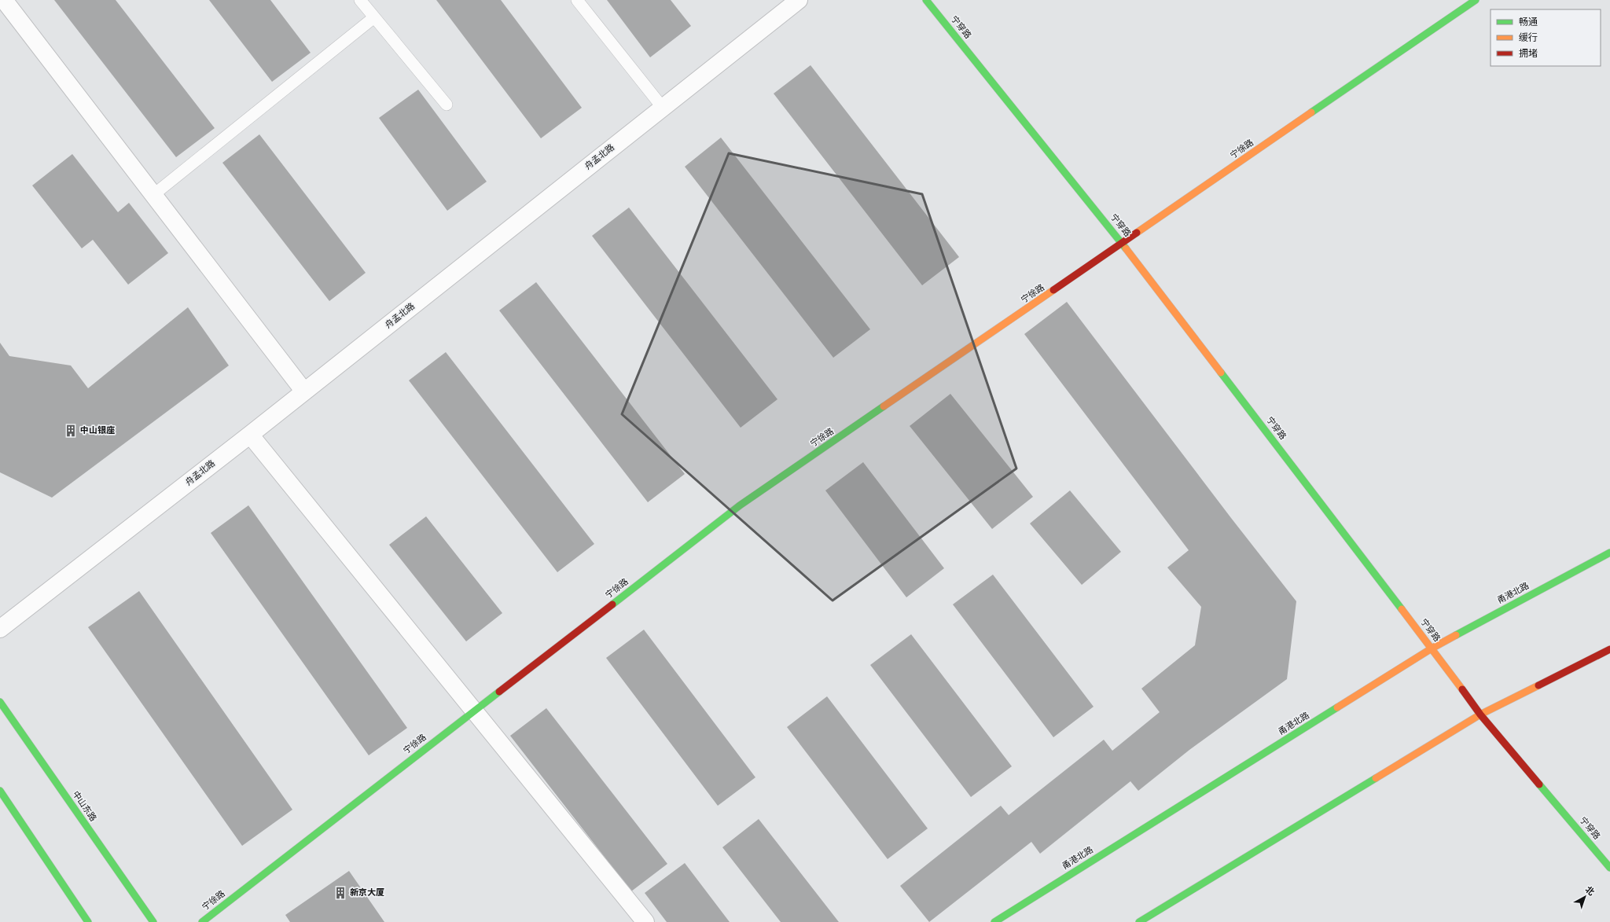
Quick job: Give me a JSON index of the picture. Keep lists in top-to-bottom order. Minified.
{"streets":{"street":["宁穿路","宁徐路","舟孟北路","甬港北路","中山东路"]},"crossings":[["宁穿路","宁徐路"],["宁穿路","甬港北路"]],"places":{"building":["中山银座","新京大厦"]},"legend":["畅通","缓行","拥堵"],"north":"top right"}
